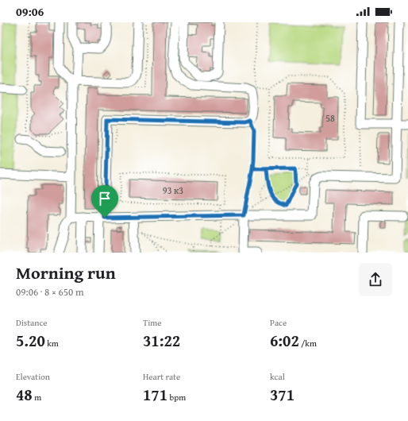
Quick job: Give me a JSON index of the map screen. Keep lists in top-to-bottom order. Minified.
{"house_numbers":["58","93 к3"],"page":{"status":"09:06","heading":["Morning run","09:06 · 8 × 650 m"],"stats":[["Distance","5.20 km"],["Time","31:22"],["Pace","6:02 /km"],["Elevation","48 m"],["Heart rate","171 bpm"],["kcal","371"]]}}
